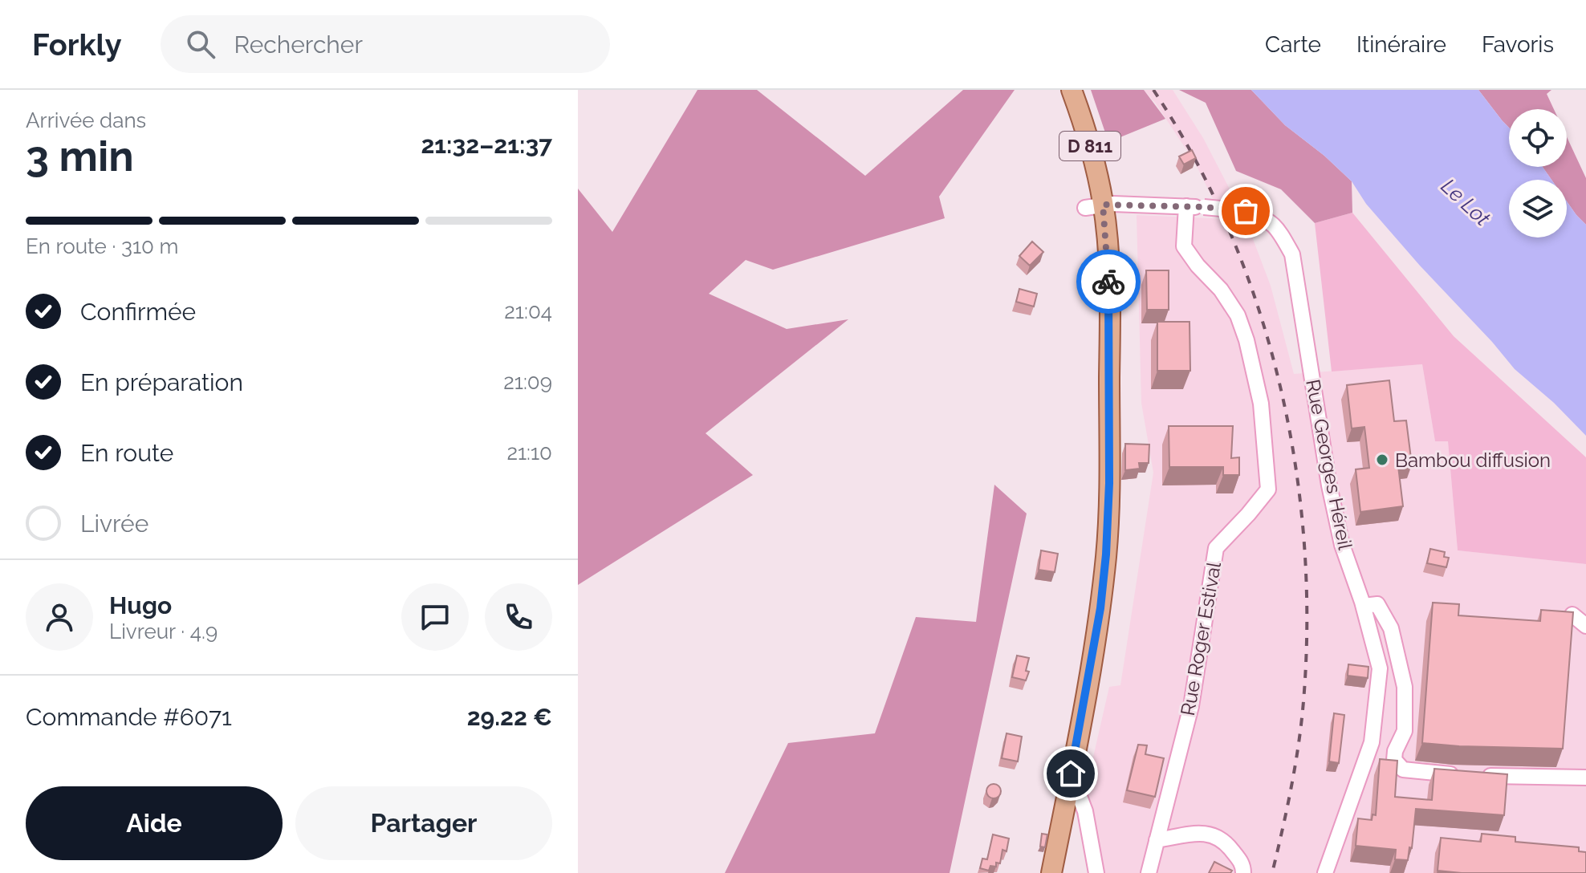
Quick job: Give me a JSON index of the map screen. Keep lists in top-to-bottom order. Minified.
{"streets":{"main road":["D 811"],"street":["Rue Georges Héreil","Rue Roger Estival"]},"crossings":[["D 811","Rue Georges Héreil"],["Rue Georges Héreil","Rue Roger Estival"]],"water":["Le Lot"],"places":["Bambou diffusion"],"page":{"header":"Forkly","search":"Rechercher","nav":["Carte","Itinéraire","Favoris"],"heading":["3 min","Arrivée dans","21:32–21:37"],"panel":["Hugo","Livreur · 4.9","Commande #6071","29.22 €"],"bar":"En route · 310 m","list":[["Confirmée","21:04"],["En préparation","21:09"],["En route","21:10"],"Livrée"],"buttons":["Aide","Partager"]}}
